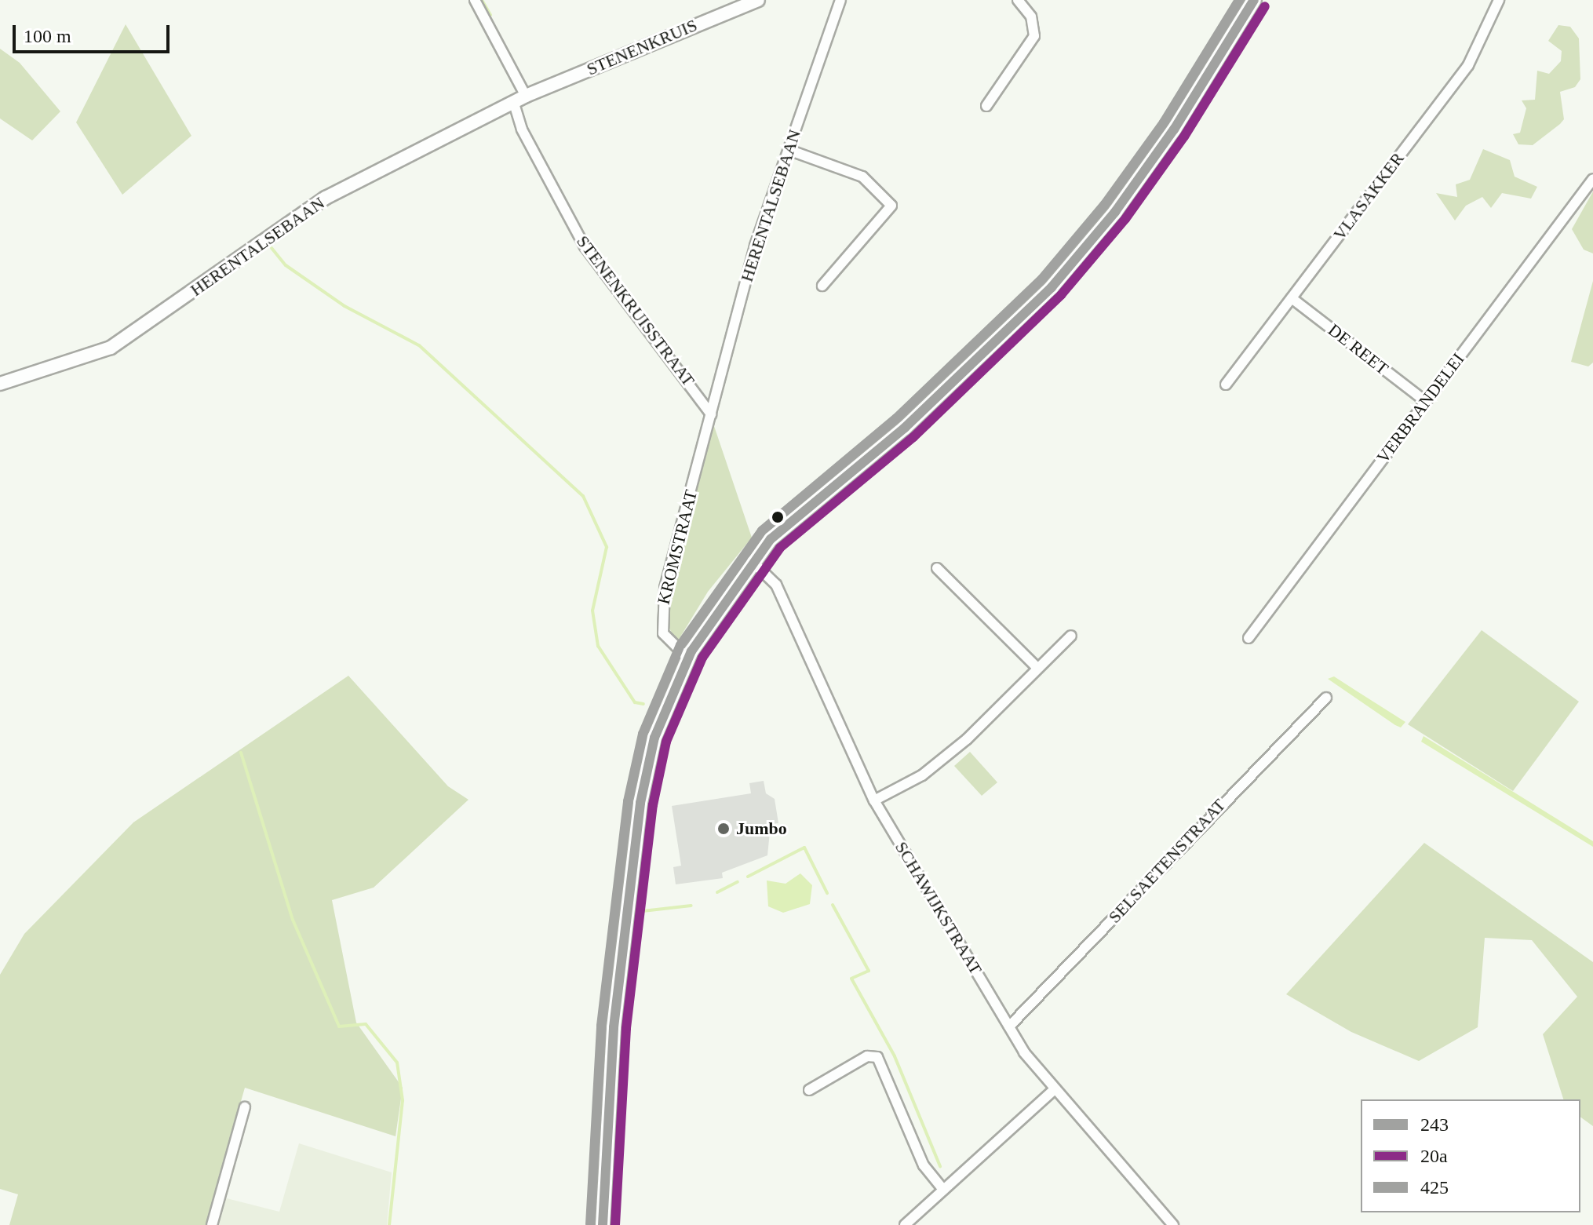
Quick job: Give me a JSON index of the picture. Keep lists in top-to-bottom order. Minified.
{"streets":{"street":["STENENKRUIS","VLASAKKER","HERENTALSEBAAN","STENENKRUISSTRAAT","DE REET","VERBRANDELEI","KROMSTRAAT","SELSAETENSTRAAT","SCHAWIJKSTRAAT"]},"crossings":[["STENENKRUIS","HERENTALSEBAAN"],["STENENKRUIS","STENENKRUISSTRAAT"],["VLASAKKER","DE REET"],["HERENTALSEBAAN","STENENKRUISSTRAAT"],["HERENTALSEBAAN","KROMSTRAAT"],["STENENKRUISSTRAAT","KROMSTRAAT"],["DE REET","VERBRANDELEI"],["SELSAETENSTRAAT","SCHAWIJKSTRAAT"]],"places":["Jumbo"],"lines":["transit line 243","transit line 425","transit line 20a"],"legend":["243","20a","425"],"scale_bar":"100 m"}
